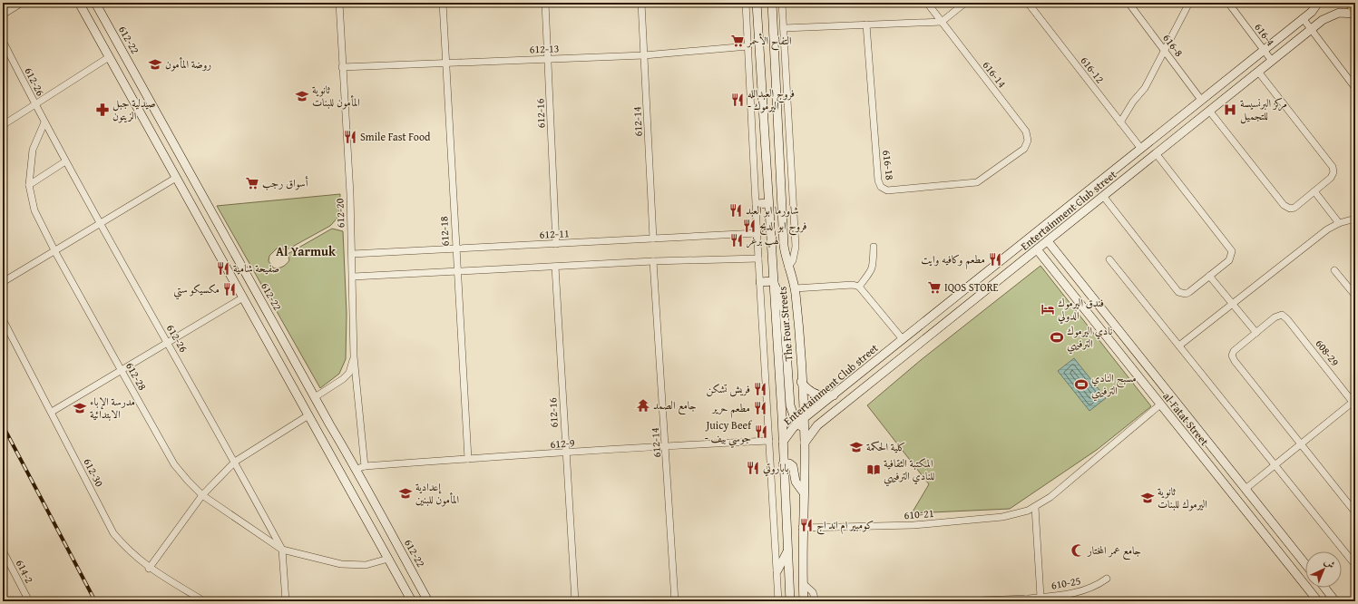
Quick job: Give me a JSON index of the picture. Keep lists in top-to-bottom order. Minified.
{"streets":{"street":["616-4","612-22","616-8","612-13","616-12","616-14","612-26","612-16","612-14","616-18","Entertainment Club street","612-20","612-18","612-11","The Four Streets","608-29","612-28","al-Fatat Street","612-9","612-30","610-21","614-2","610-25"]},"crossings":[["616-4","Entertainment Club street"],["612-22","612-20"],["612-22","612-9"],["616-8","Entertainment Club street"],["612-13","612-16"],["612-13","612-14"],["612-13","612-20"],["612-13","612-18"],["616-12","Entertainment Club street"],["616-14","616-18"],["612-26","612-28"],["612-16","612-11"],["612-16","612-9"],["612-14","612-11"],["612-14","612-9"],["Entertainment Club street","The Four Streets"],["Entertainment Club street","al-Fatat Street"],["612-20","612-11"],["612-20","612-9"],["612-18","612-11"],["612-18","612-9"],["The Four Streets","610-21"],["al-Fatat Street","610-21"]],"districts":["Al Yarmuk"],"places":{"supermarket":["التفاح الأحمر","أسواق رجب","IQOS STORE"],"school or university":["روضة المأمون","ثانوية المأمون للبنات","مدرسة الإباء الابتدائية","كلية الحكمة","إعدادية المأمون للبنين","ثانوية اليرموك للبنات"],"restaurant":["فروج العبدالله - اليرموك","Smile Fast Food","شاورما ابو العبد","فروج ابو الديج","لهب برغر","مطعم وكافيه وايت","صفيحة شامية","مكسيكو ستي","فريش تشكن","مطعم حرير","Juicy Beef - جوسي بيف","باباروتي","كومبير ام اند اج"],"pharmacy":["صيدلية جبل الزيتون"],"hospital":["مركز البرنسيسة للتجميل"],"hotel":["فندق اليرموك الدولي"],"sports":["نادي اليرموك الترفيهي","مسبح النادي الترفيهي"],"temple":["جامع الصمد"],"library":["المكتبة الثقافية للنادي الترفيهي"],"mosque":["جامع عمر المختار"]},"north":"top right"}
